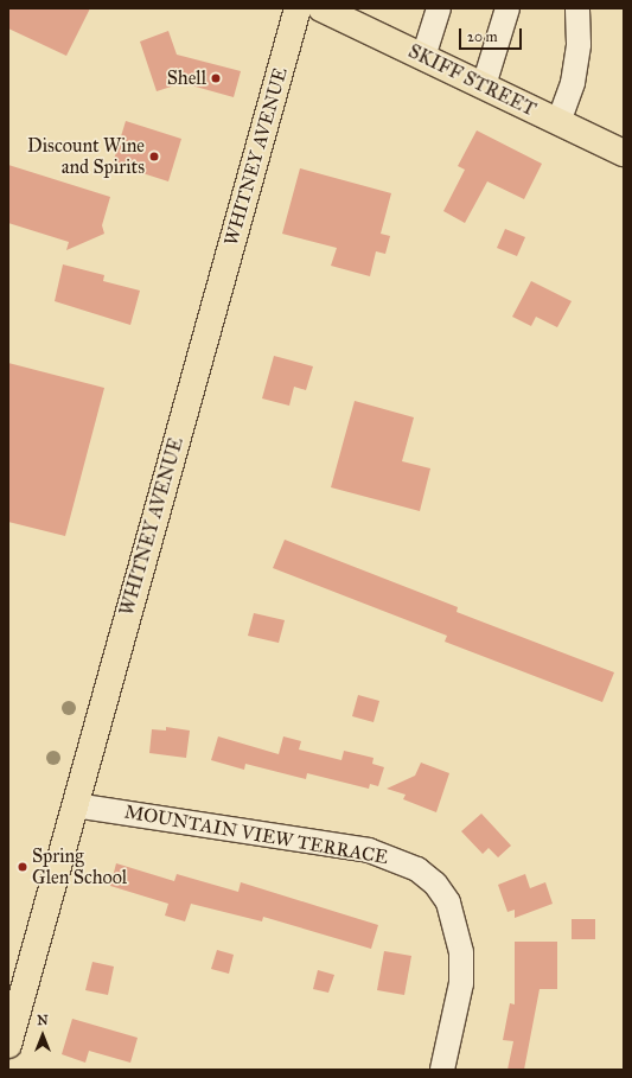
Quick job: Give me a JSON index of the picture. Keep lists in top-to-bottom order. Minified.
{"streets":{"main road":["SKIFF STREET","WHITNEY AVENUE"],"street":["MOUNTAIN VIEW TERRACE"]},"crossings":[["WHITNEY AVENUE","MOUNTAIN VIEW TERRACE"]],"places":["Shell","Discount Wine and Spirits","Spring Glen School"],"scale_bar":"20 m","north":"top"}
